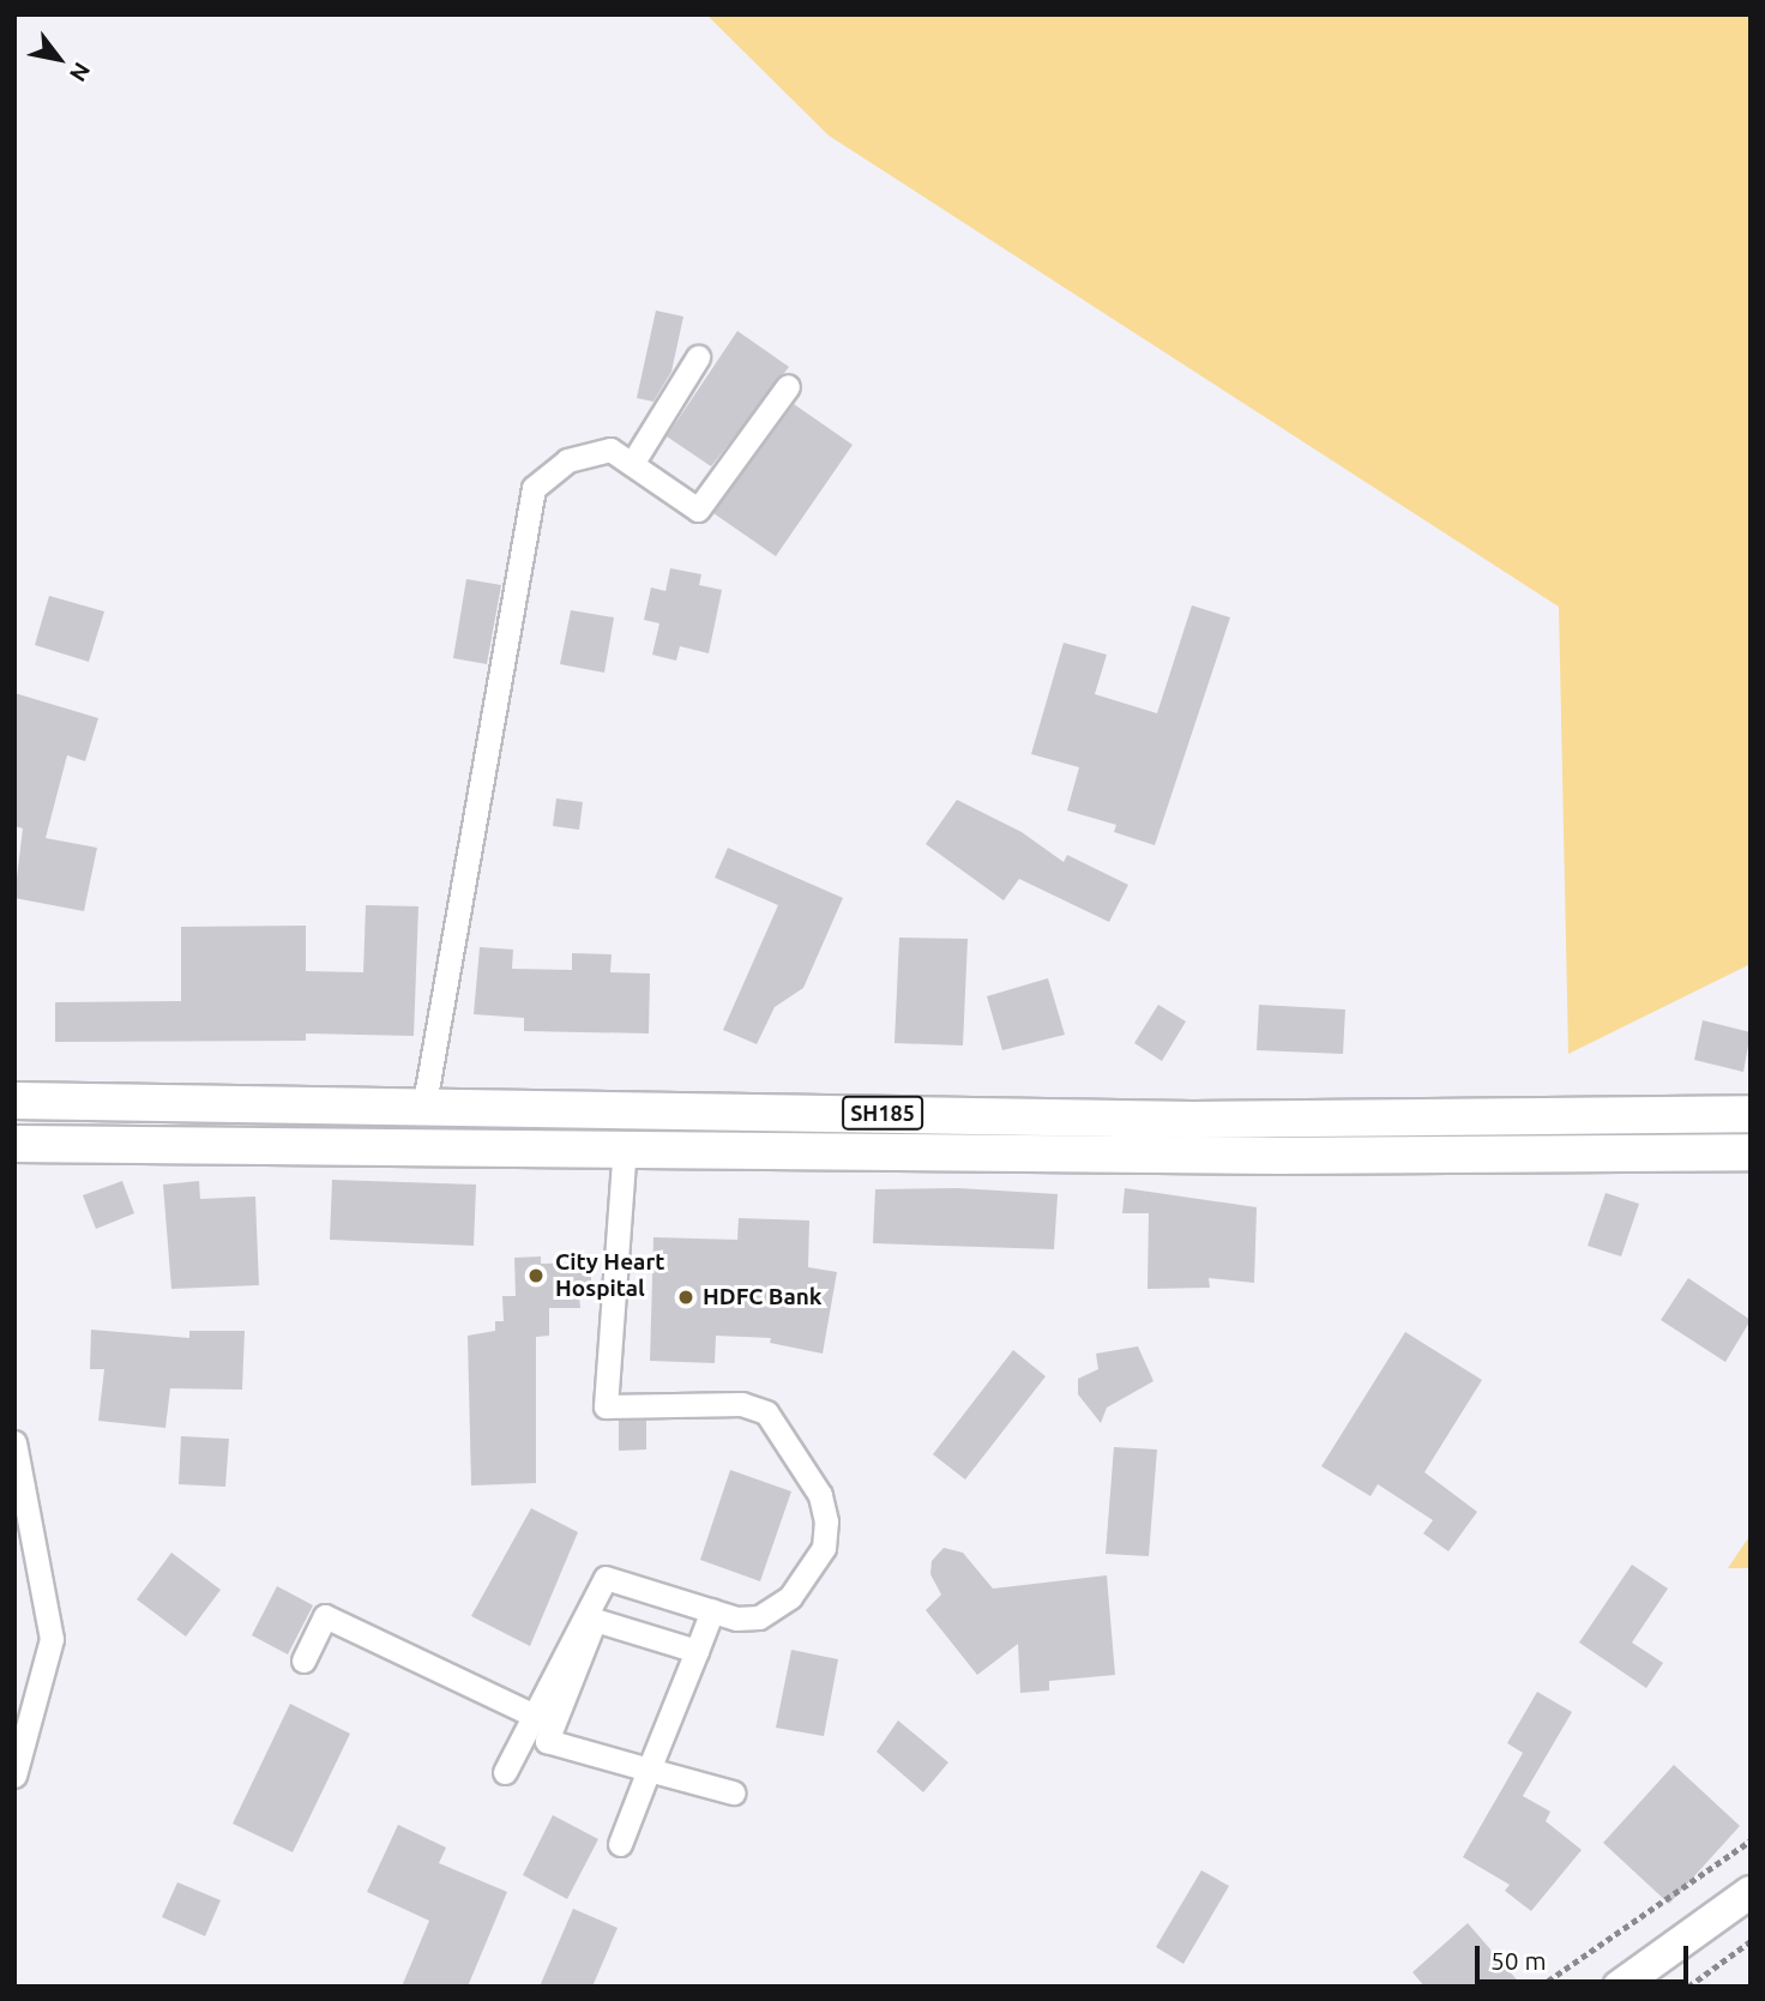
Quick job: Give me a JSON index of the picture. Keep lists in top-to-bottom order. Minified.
{"streets":{"main road":["SH185"]},"places":["City Heart Hospital","HDFC Bank"],"scale_bar":"50 m","north":"bottom right"}
